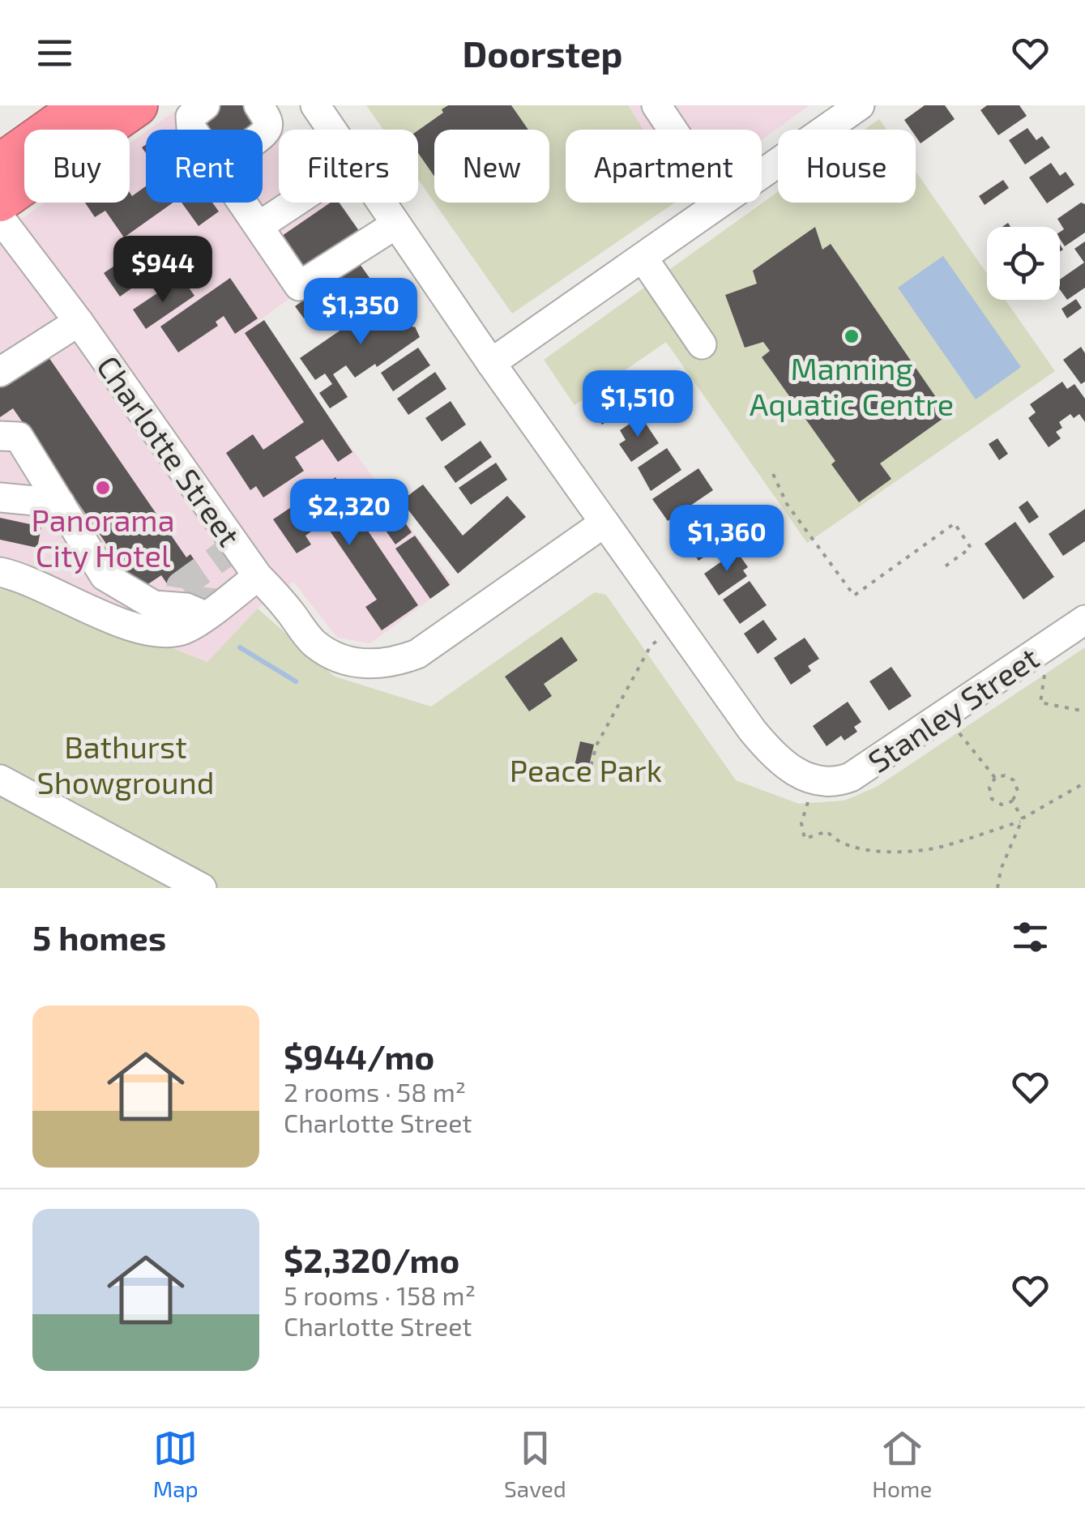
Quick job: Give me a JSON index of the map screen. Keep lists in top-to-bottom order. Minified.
{"streets":{"street":["Charlotte Street","Stanley Street"]},"parks":["Bathurst Showground","Peace Park"],"places":["Manning Aquatic Centre","Panorama City Hotel"],"page":{"header":"Doorstep","chip":["Buy","Rent","Filters","New","Apartment","House"],"price":["$944","$1,350","$1,510","$2,320","$1,360"],"heading":"5 homes","list":[{"name":"$944/mo","note":"2 rooms · 58 m² · Charlotte Street"},{"name":"$2,320/mo","note":"5 rooms · 158 m² · Charlotte Street"}],"tabs":["Map","Saved","Home"]}}
